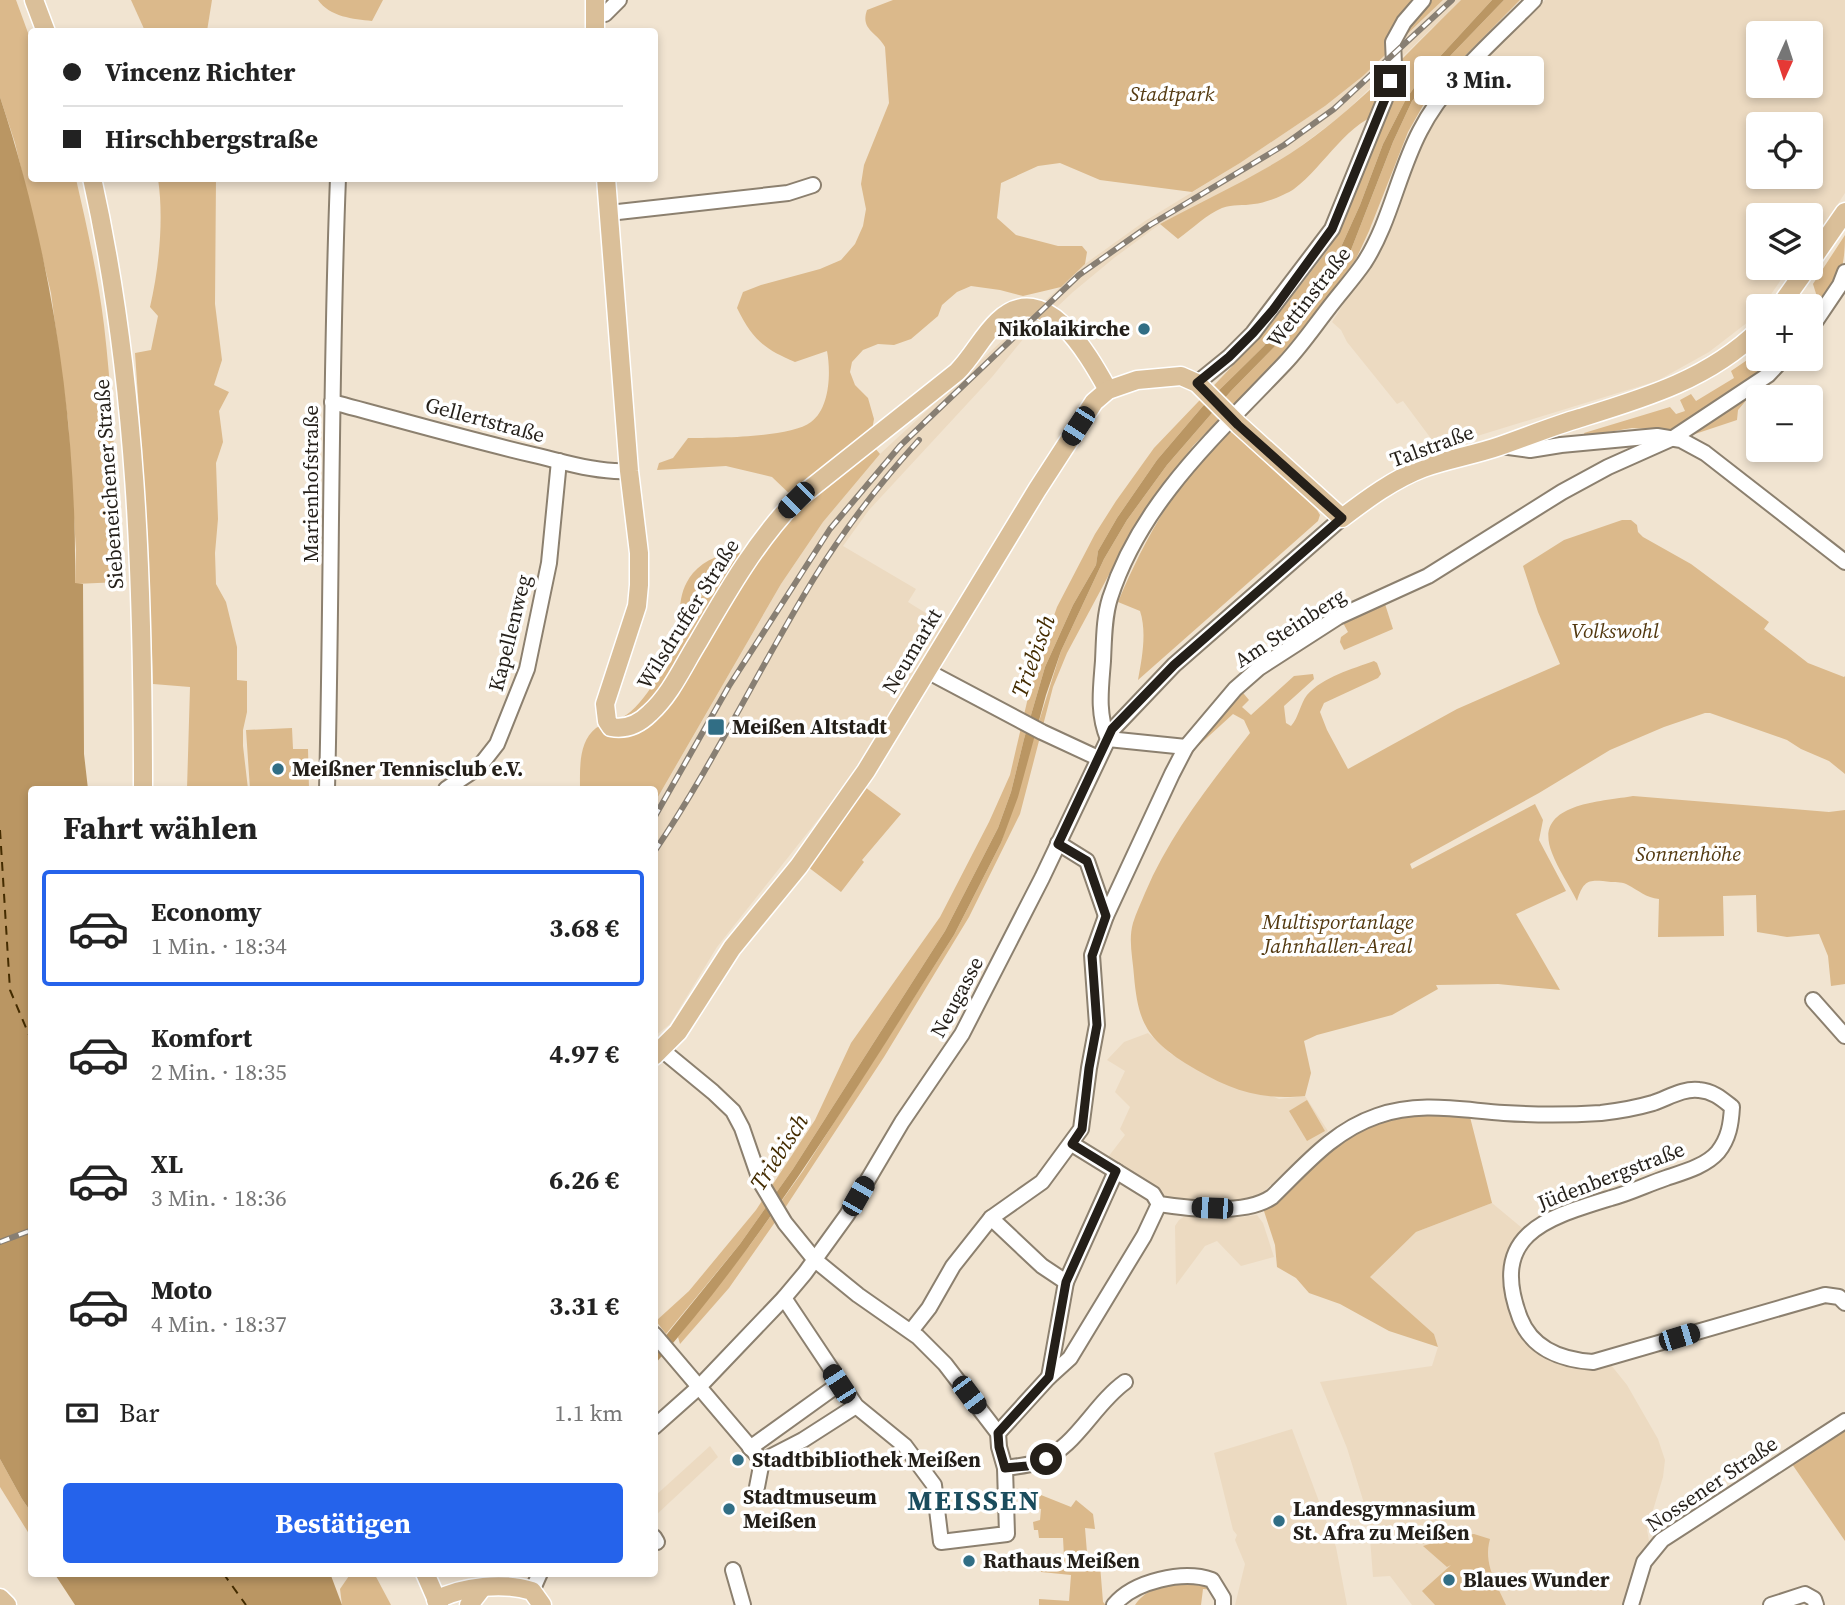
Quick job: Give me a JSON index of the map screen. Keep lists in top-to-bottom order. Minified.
{"streets":{"main road":["Talstraße","Siebeneichener Straße","Wilsdruffer Straße","Neumarkt"],"street":["Wettinstraße","Gellertstraße","Marienhofstraße","Am Steinberg","Kapellenweg","Neugasse","Jüdenbergstraße","Nossener Straße"]},"crossings":[["Wettinstraße","Talstraße"],["Wettinstraße","Neugasse"],["Gellertstraße","Marienhofstraße"],["Gellertstraße","Wilsdruffer Straße"],["Gellertstraße","Kapellenweg"],["Talstraße","Neugasse"],["Wilsdruffer Straße","Neumarkt"]],"districts":["MEISSEN"],"water":["Triebisch"],"parks":["Stadtpark","Volkswohl","Sonnenhöhe","Multisportanlage Jahnhallen-Areal"],"places":{"other":["Nikolaikirche","Meißner Tennisclub e.V.","Stadtbibliothek Meißen","Stadtmuseum Meißen","Landesgymnasium St. Afra zu Meißen","Rathaus Meißen","Blaues Wunder"],"transit":["Meißen Altstadt"]},"north":"bottom","page":{"map_buttons":["+","−"],"banner":["Vincenz Richter","Hirschbergstraße"],"bubble":"3 Min.","heading":"Fahrt wählen","list":[{"name":"Economy","note":"1 Min. · 18:34","value":"3.68 €"},{"name":"Komfort","note":"2 Min. · 18:35","value":"4.97 €"},{"name":"XL","note":"3 Min. · 18:36","value":"6.26 €"},{"name":"Moto","note":"4 Min. · 18:37","value":"3.31 €"}],"pay":["Bar","1.1 km"],"buttons":"Bestätigen"}}
